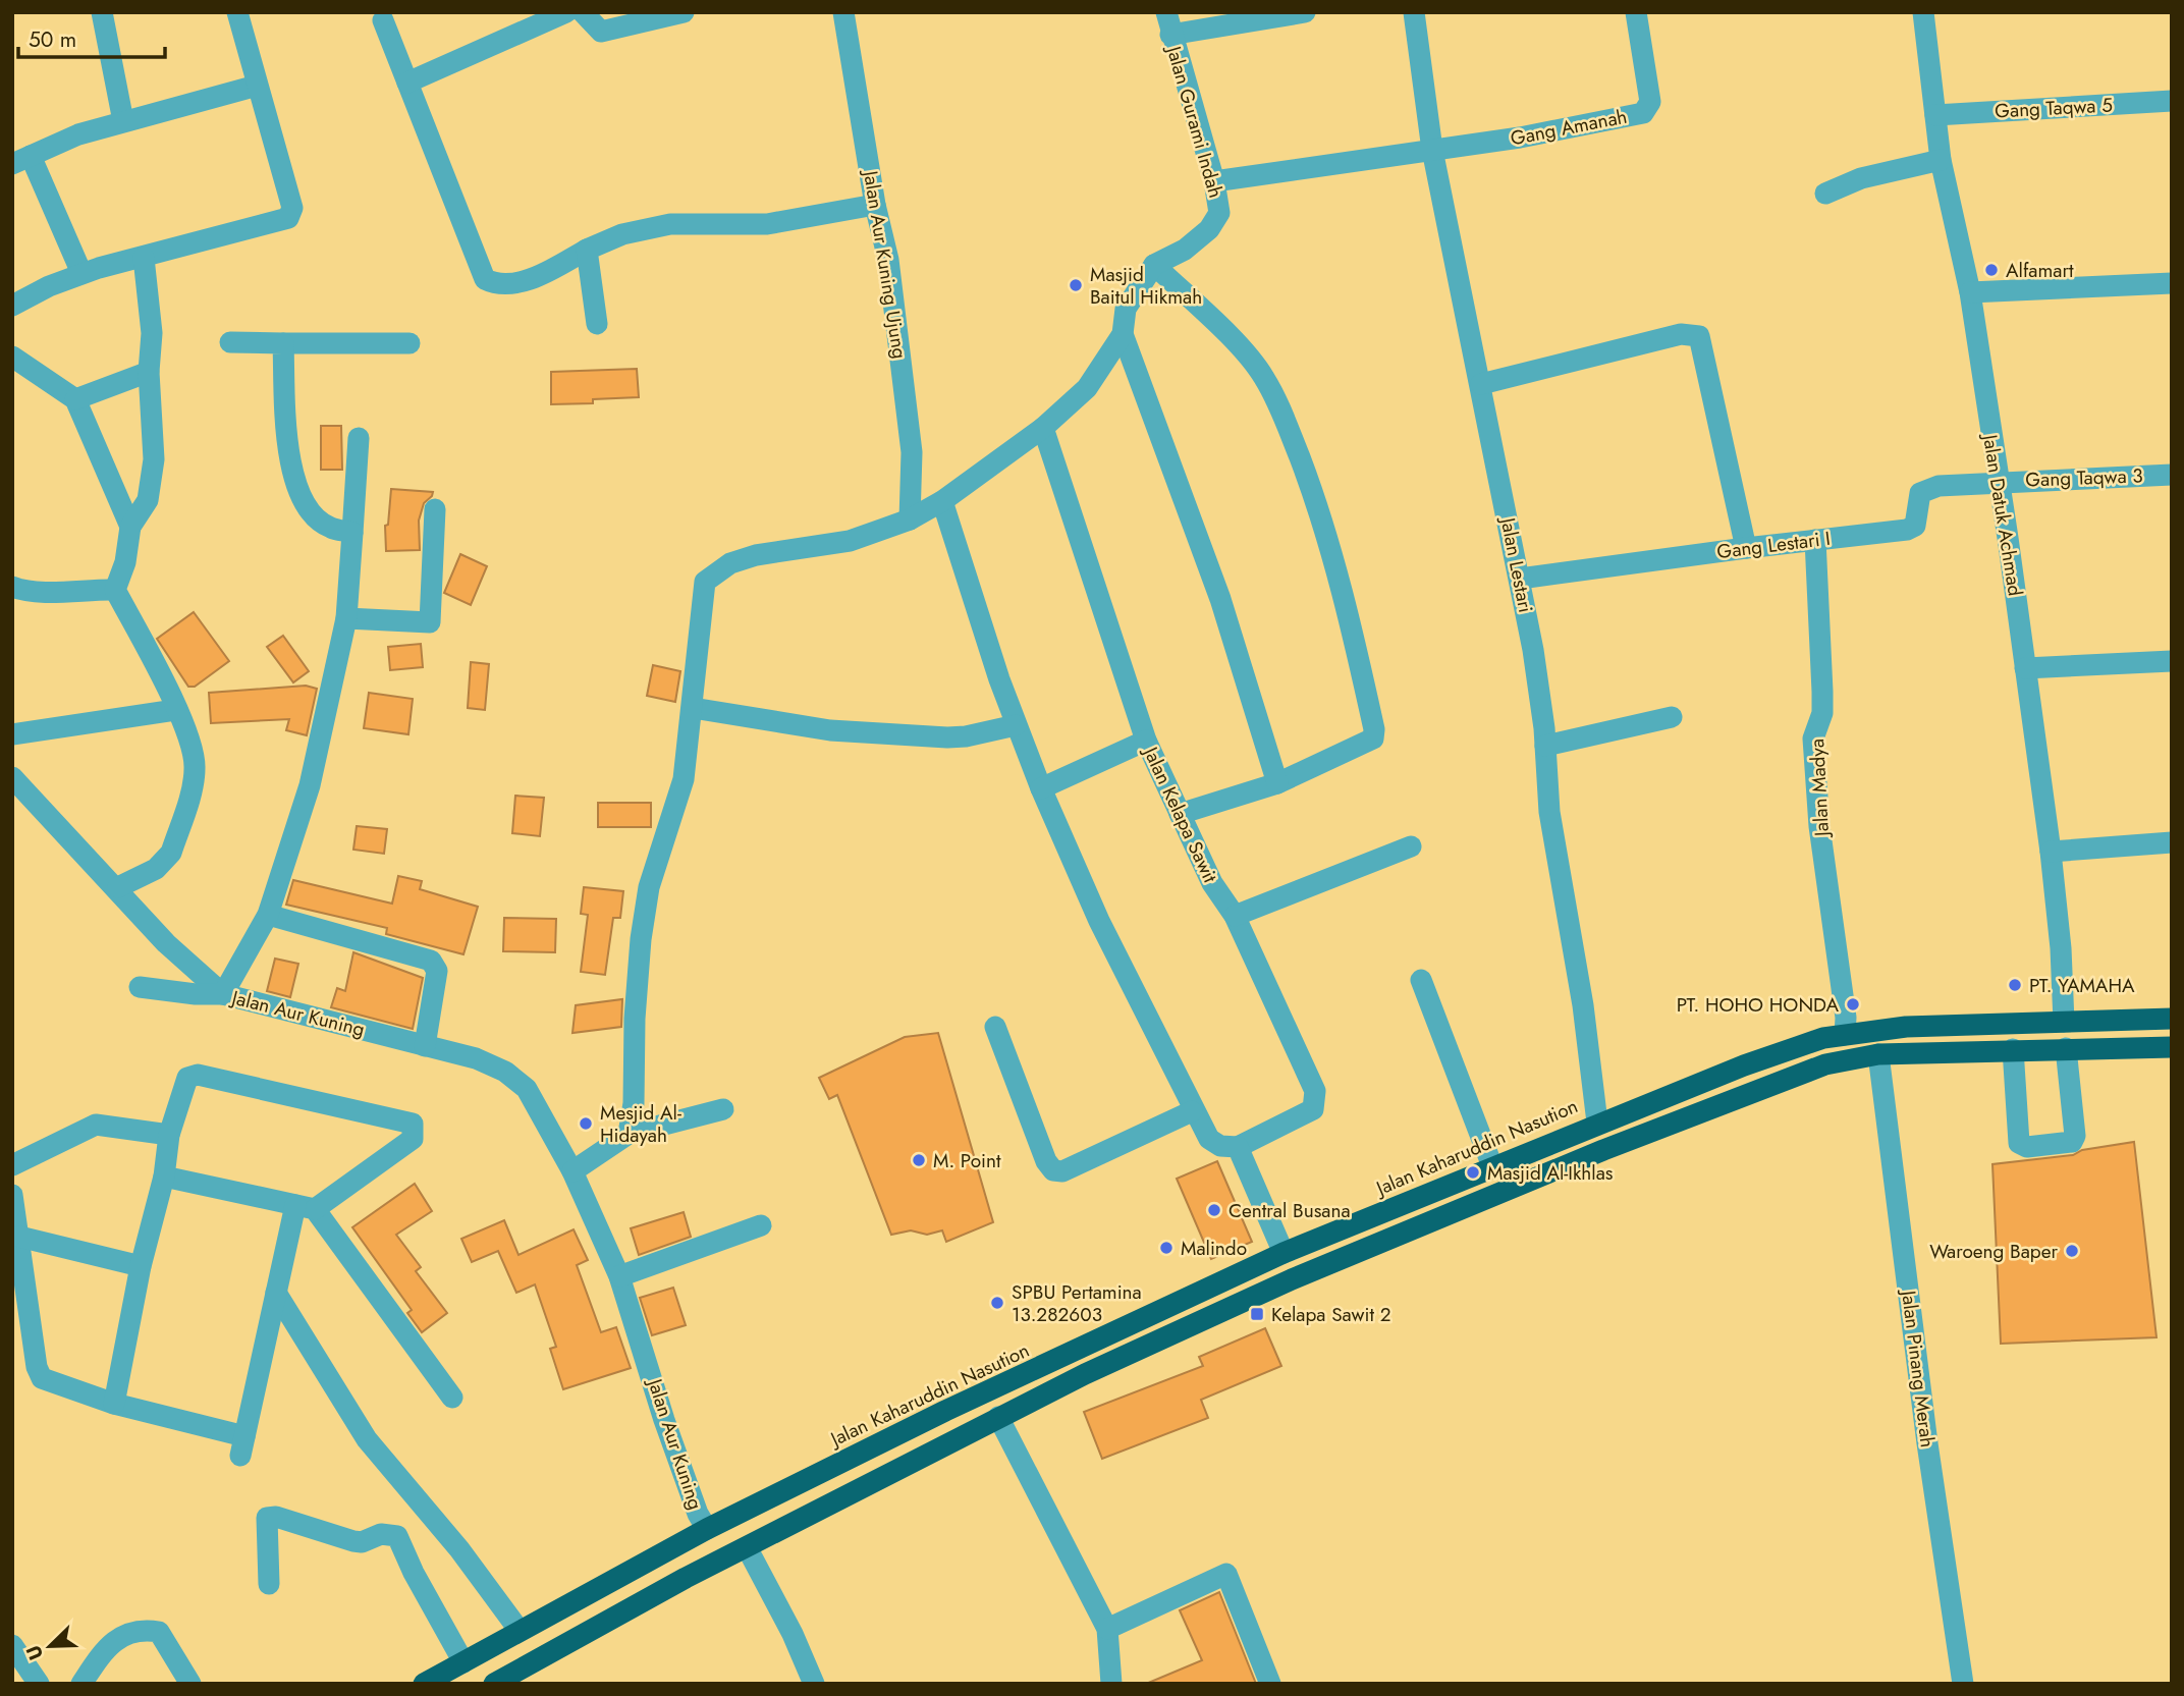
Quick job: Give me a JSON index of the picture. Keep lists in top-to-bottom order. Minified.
{"streets":{"highway":["Jalan Kaharuddin Nasution"],"street":["Gang Taqwa 5","Jalan Gurami Indah","Gang Amanah","Jalan Aur Kuning Ujung","Gang Taqwa 3","Jalan Datuk Achmad","Gang Lestari I","Jalan Lestari","Jalan Madya","Jalan Kelapa Sawit","Jalan Aur Kuning","Jalan Pinang Merah"]},"crossings":[["Gang Taqwa 5","Jalan Datuk Achmad"],["Gang Amanah","Jalan Lestari"],["Gang Taqwa 3","Jalan Datuk Achmad"],["Gang Taqwa 3","Gang Lestari I"],["Jalan Datuk Achmad","Gang Lestari I"],["Jalan Datuk Achmad","Jalan Kaharuddin Nasution"],["Gang Lestari I","Jalan Lestari"],["Gang Lestari I","Jalan Madya"],["Jalan Lestari","Jalan Kaharuddin Nasution"],["Jalan Madya","Jalan Kaharuddin Nasution"],["Jalan Aur Kuning","Jalan Kaharuddin Nasution"]],"places":{"other":["Alfamart","Masjid Baitul Hikmah","PT. YAMAHA","PT. HOHO HONDA","Mesjid Al- Hidayah","M. Point","Masjid Al-Ikhlas","Central Busana","Malindo","Waroeng Baper","SPBU Pertamina 13.282603"],"transit":["Kelapa Sawit 2"]},"scale_bar":"50 m","north":"bottom left"}
